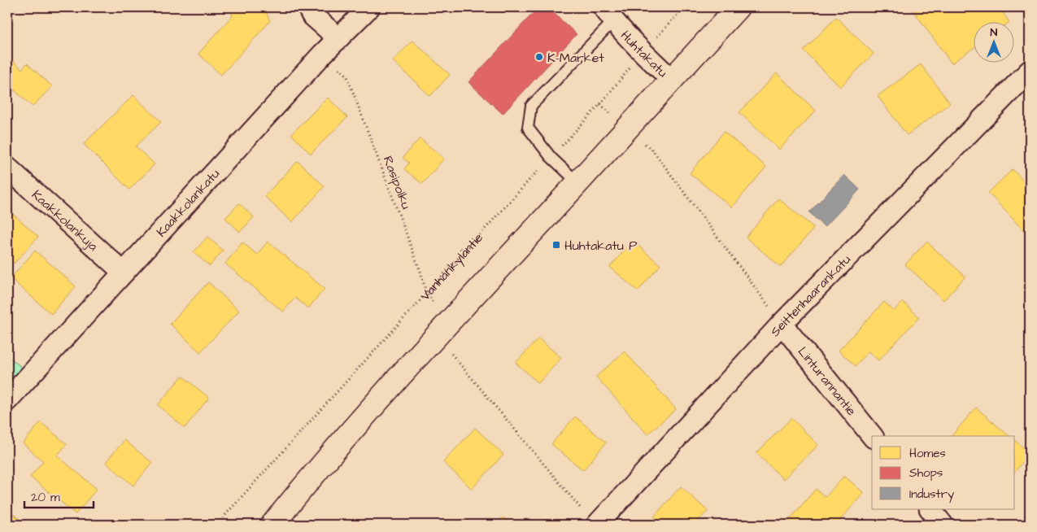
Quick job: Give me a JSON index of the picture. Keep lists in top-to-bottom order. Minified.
{"streets":{"street":["Huhtakatu","Kaakkolankatu","Kaakkolankuja","Seittenhaarankatu","Linturannantie"],"path":["Rasipolku","Vanhankyläntie"]},"crossings":[["Huhtakatu","Vanhankyläntie"],["Rasipolku","Kaakkolankatu"],["Rasipolku","Vanhankyläntie"],["Rasipolku","Seittenhaarankatu"],["Kaakkolankatu","Kaakkolankuja"],["Seittenhaarankatu","Linturannantie"]],"places":{"other":["K-Market"],"transit":["Huhtakatu P"]},"legend":["Homes","Shops","Industry"],"scale_bar":"20 m","north":"top"}
